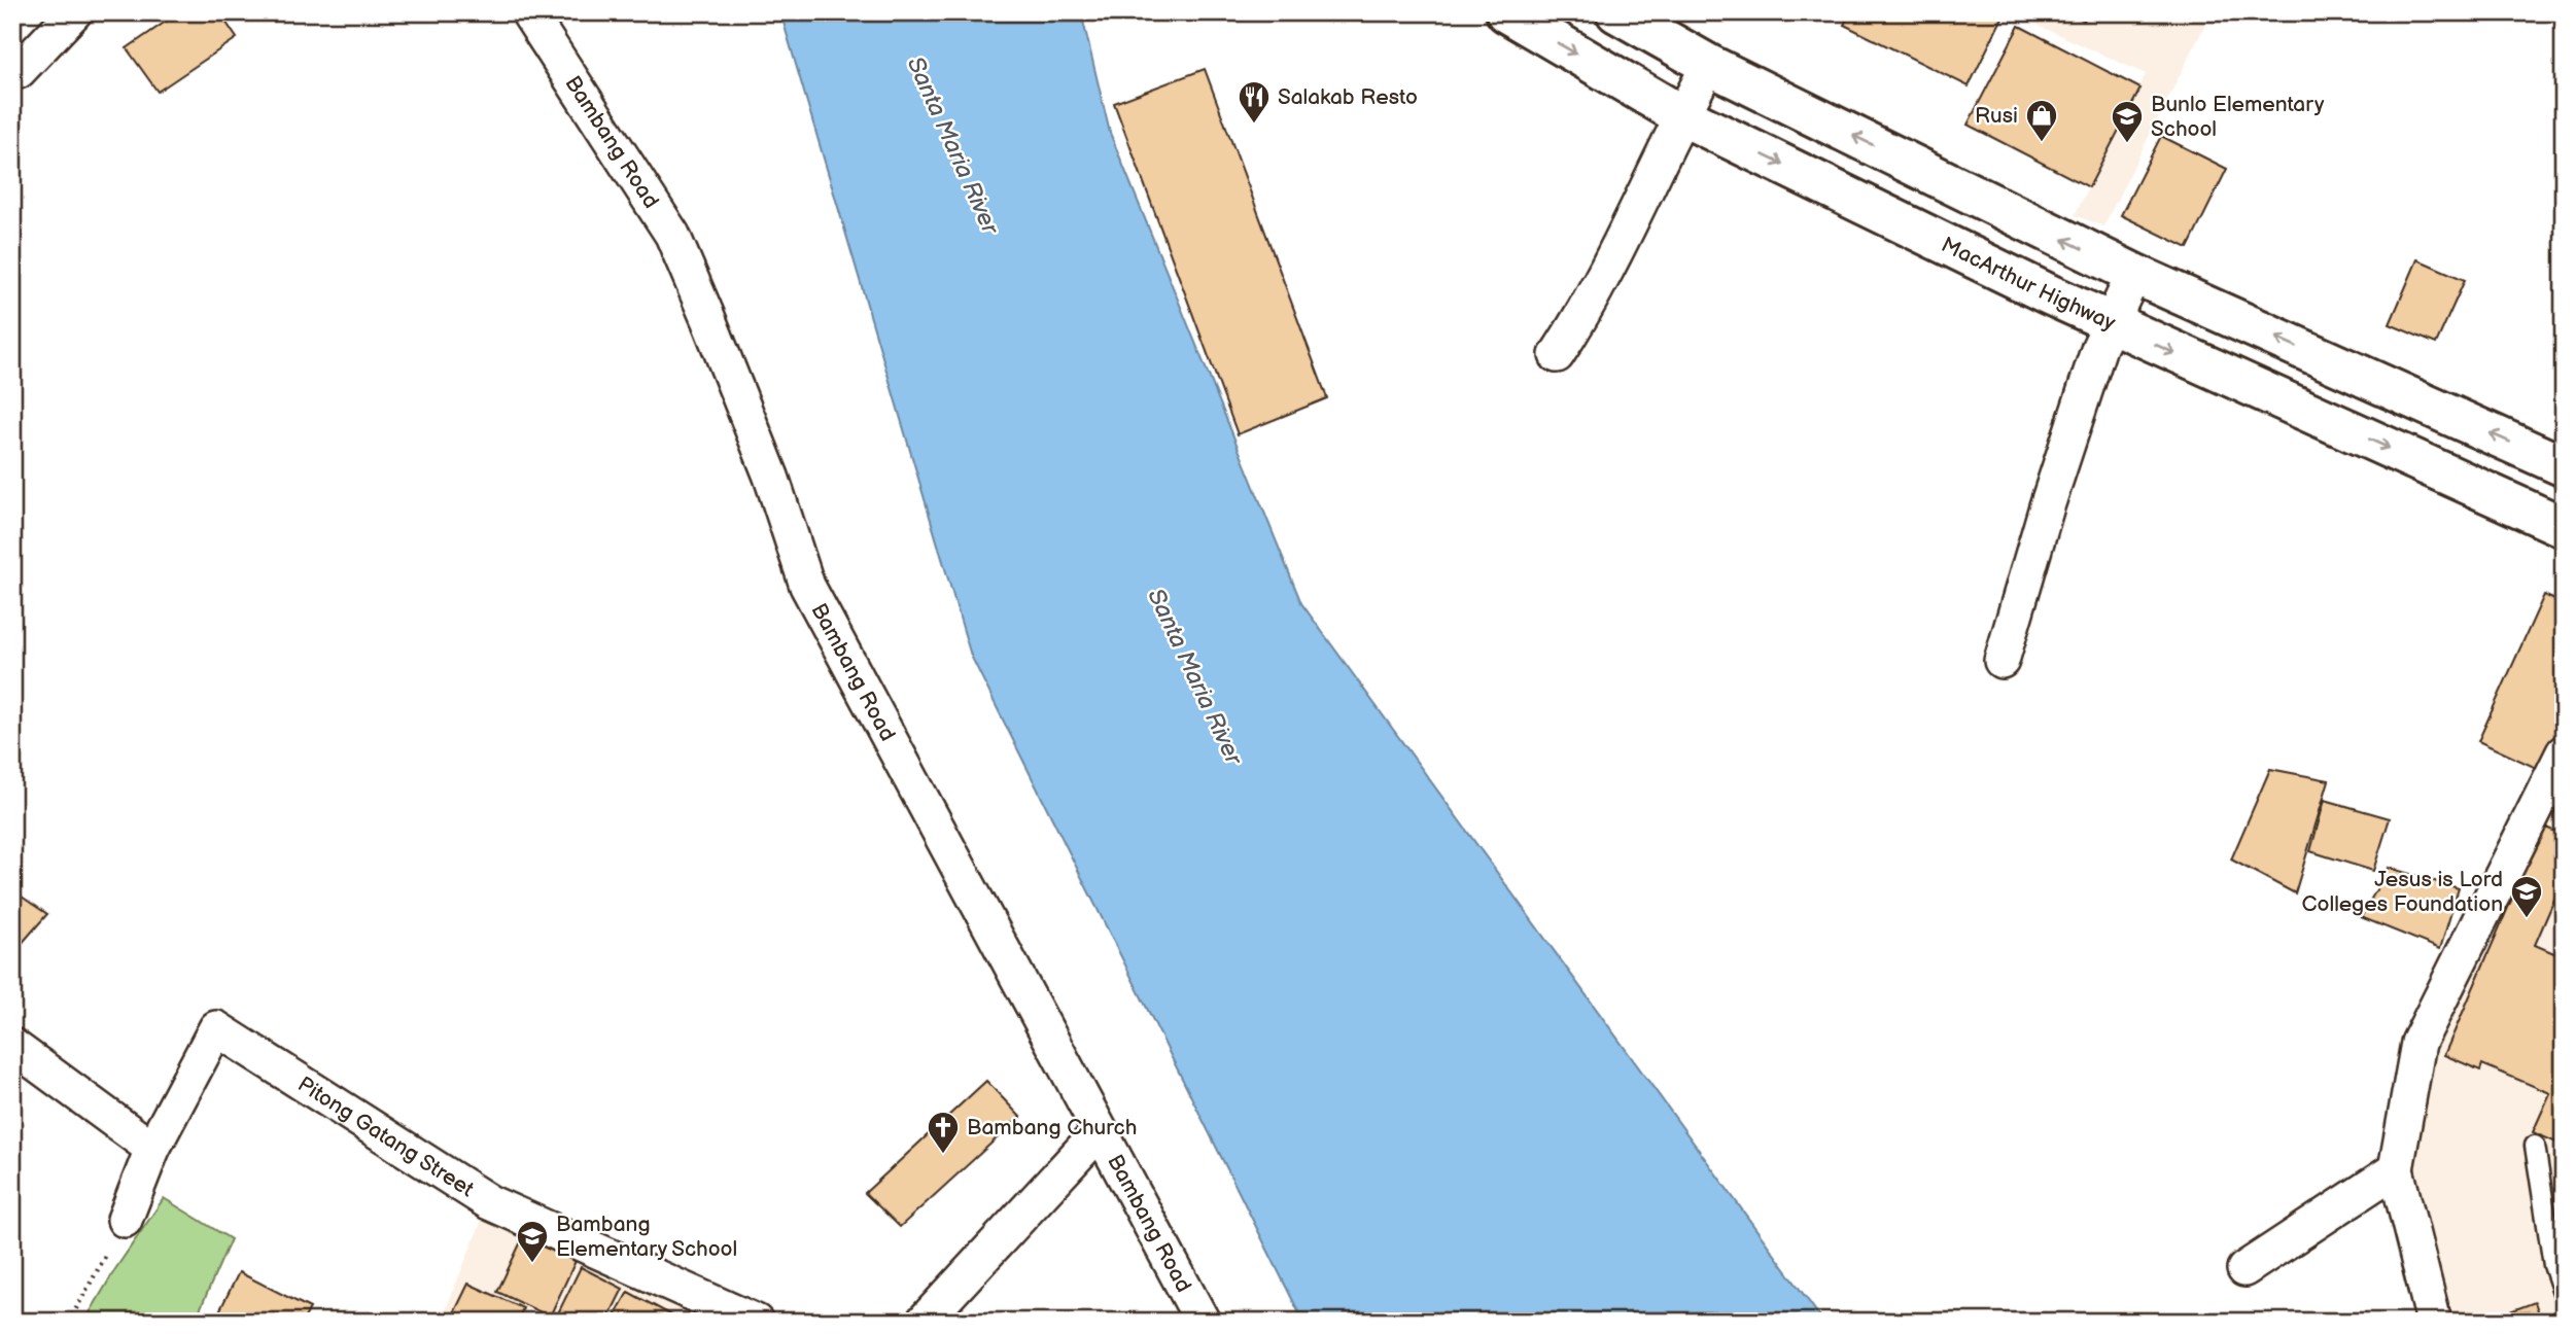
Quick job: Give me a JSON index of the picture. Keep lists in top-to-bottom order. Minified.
{"streets":{"highway":["MacArthur Highway"],"street":["Bambang Road","Pitong Gatang Street"]},"water":["Santa Maria River"],"places":{"restaurant":["Salakab Resto"],"shop":["Rusi"],"school or university":["Bunlo Elementary School","Jesus is Lord Colleges Foundation","Bambang Elementary School"],"church":["Bambang Church"]}}
